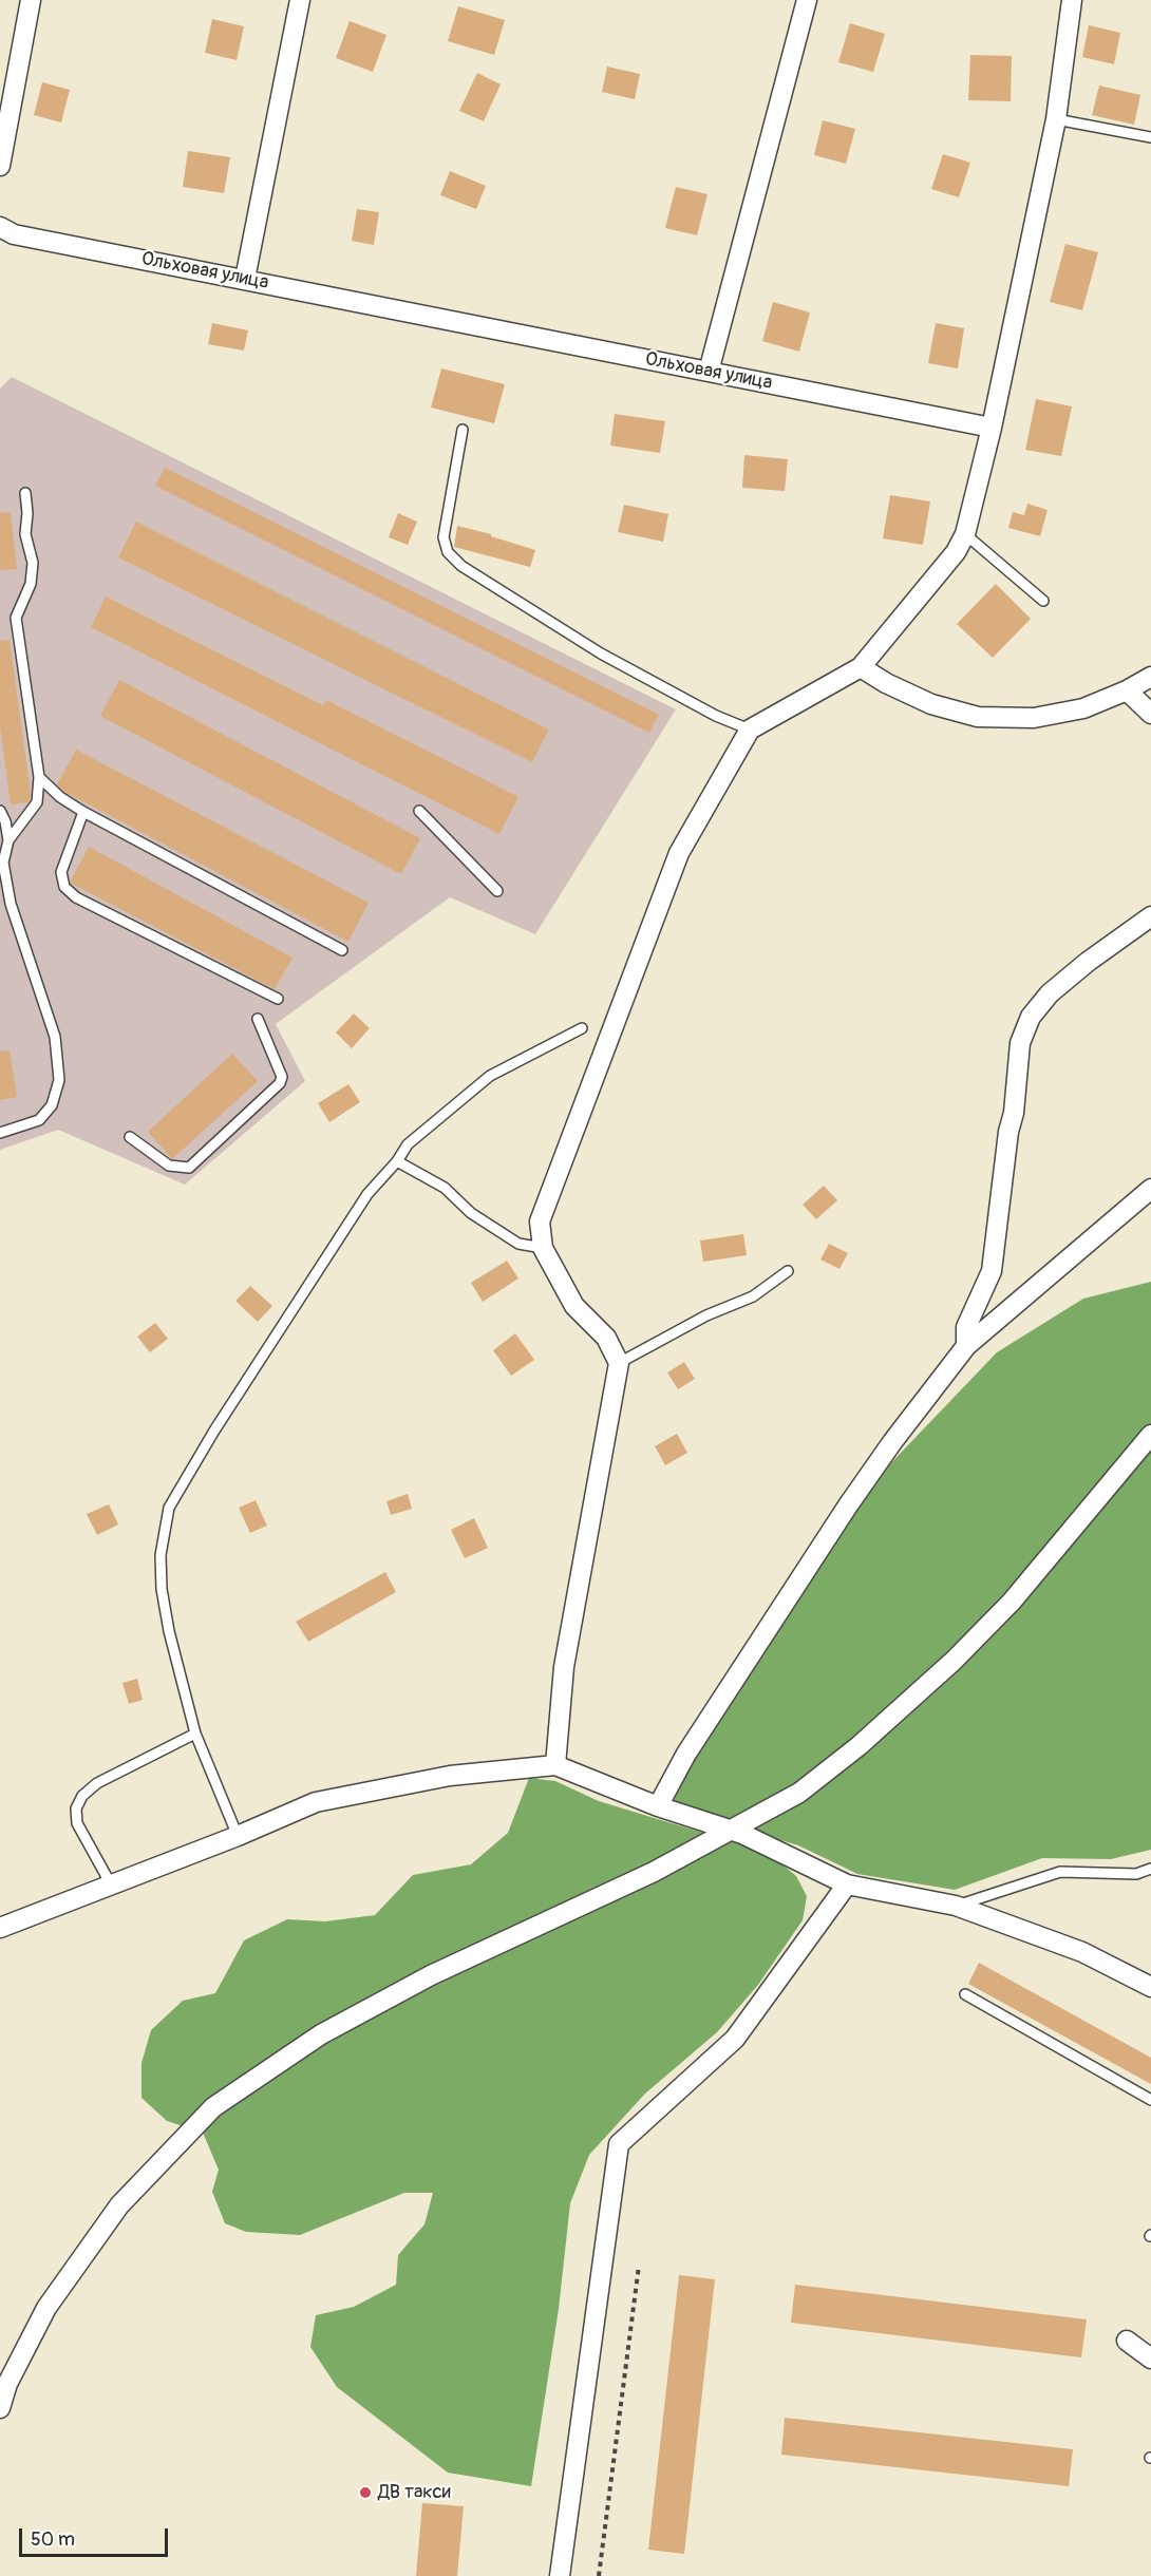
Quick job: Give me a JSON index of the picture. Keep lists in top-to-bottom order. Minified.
{"streets":{"street":["Ольховая улица"]},"places":["ДВ такси"],"scale_bar":"50 m"}
